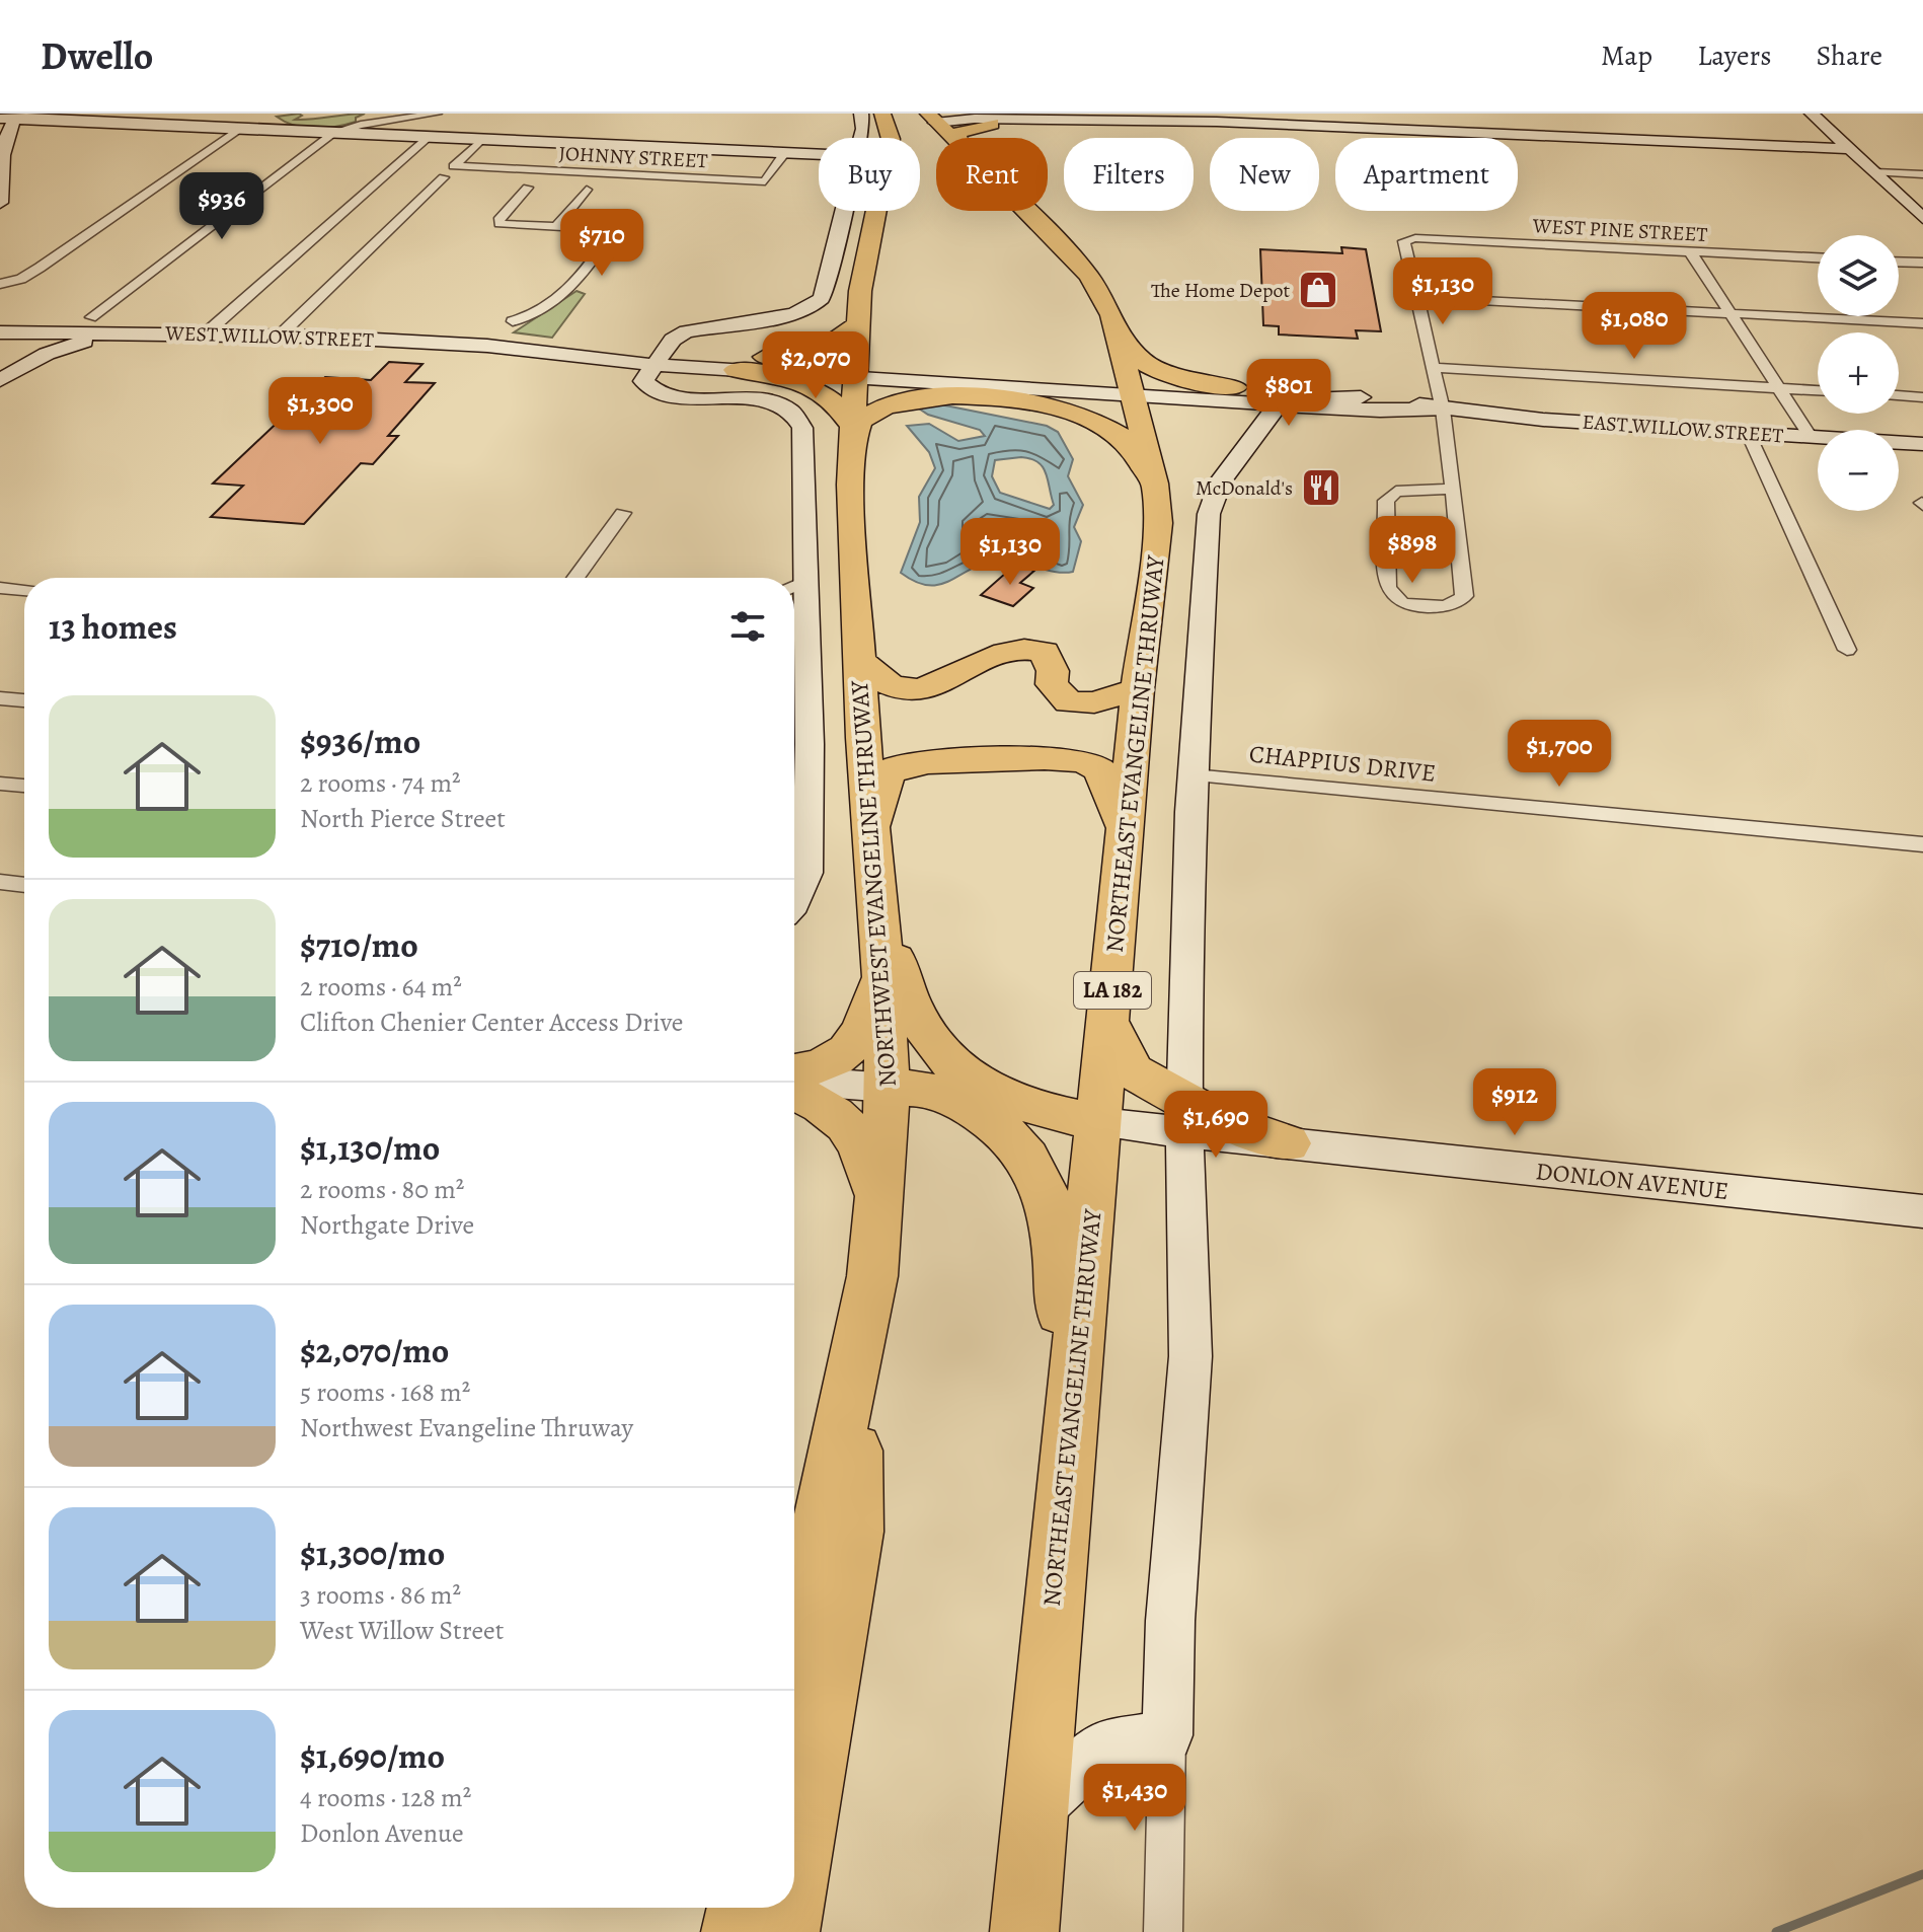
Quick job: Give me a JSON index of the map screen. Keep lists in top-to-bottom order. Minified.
{"streets":{"highway":["NORTHEAST EVANGELINE THRUWAY","NORTHWEST EVANGELINE THRUWAY","LA 182"],"street":["JOHNNY STREET","WEST PINE STREET","WEST WILLOW STREET","EAST WILLOW STREET","CHAPPIUS DRIVE","DONLON AVENUE"]},"crossings":[["WEST WILLOW STREET","EAST WILLOW STREET"],["WEST WILLOW STREET","NORTHEAST EVANGELINE THRUWAY"],["WEST WILLOW STREET","NORTHWEST EVANGELINE THRUWAY"],["EAST WILLOW STREET","NORTHEAST EVANGELINE THRUWAY"],["NORTHEAST EVANGELINE THRUWAY","CHAPPIUS DRIVE"],["NORTHEAST EVANGELINE THRUWAY","NORTHWEST EVANGELINE THRUWAY"]],"places":{"shop":["The Home Depot"],"restaurant":["McDonald's"]},"page":{"header":"Dwello","nav":["Map","Layers","Share"],"chip":["Buy","Rent","Filters","New","Apartment"],"price":["$936","$710","$1,130","$1,080","$2,070","$801","$1,300","$898","$1,130","$1,700","$912","$1,690","$1,430"],"map_buttons":["+","−"],"heading":"13 homes","list":[{"name":"$936/mo","note":"2 rooms · 74 m² · North Pierce Street"},{"name":"$710/mo","note":"2 rooms · 64 m² · Clifton Chenier Center Access Drive"},{"name":"$1,130/mo","note":"2 rooms · 80 m² · Northgate Drive"},{"name":"$2,070/mo","note":"5 rooms · 168 m² · Northwest Evangeline Thruway"},{"name":"$1,300/mo","note":"3 rooms · 86 m² · West Willow Street"},{"name":"$1,690/mo","note":"4 rooms · 128 m² · Donlon Avenue"}]}}
